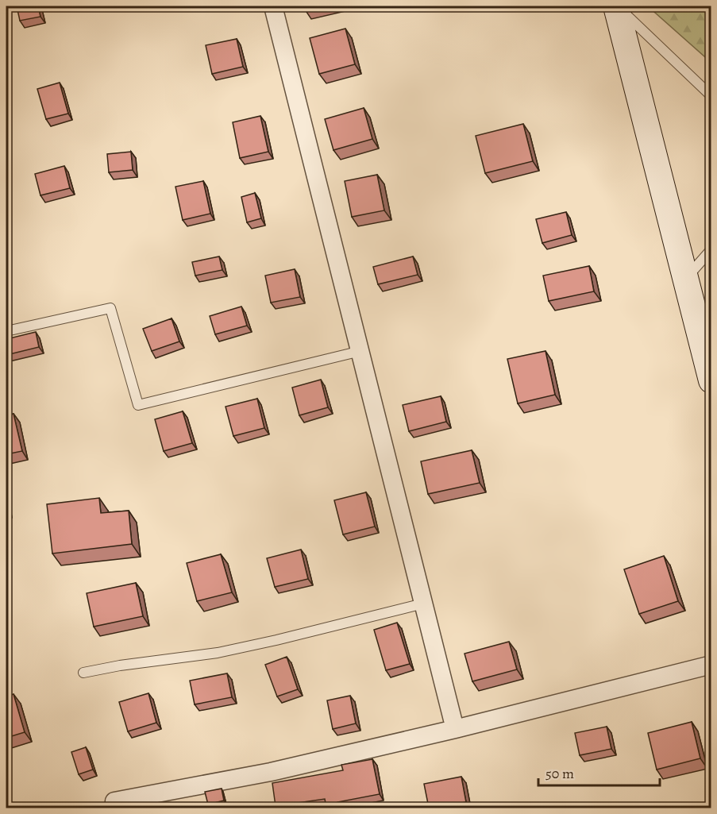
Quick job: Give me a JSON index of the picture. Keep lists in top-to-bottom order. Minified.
{"scale_bar":"50 m"}
